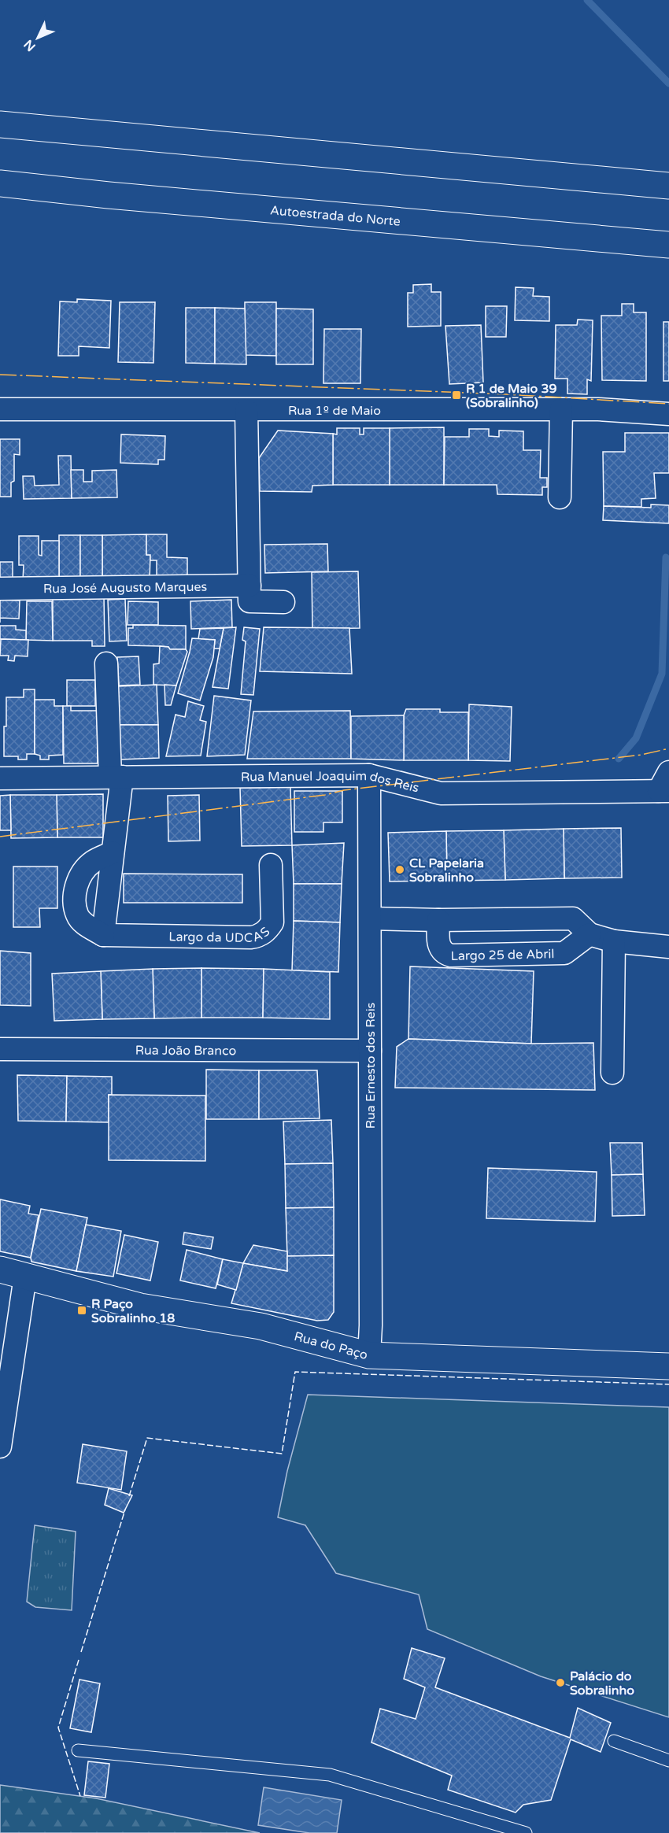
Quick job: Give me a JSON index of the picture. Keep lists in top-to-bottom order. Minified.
{"streets":{"main road":["Autoestrada do Norte","Rua do Paço"],"street":["Rua 1º de Maio","Rua José Augusto Marques","Rua Manuel Joaquim dos Reis","Largo da UDCAS","Largo 25 de Abril","Rua João Branco","Rua Ernesto dos Reis"]},"crossings":[["Rua Manuel Joaquim dos Reis","Rua Ernesto dos Reis"],["Rua João Branco","Rua Ernesto dos Reis"],["Rua Ernesto dos Reis","Rua do Paço"]],"places":{"transit":["R 1 de Maio 39 (Sobralinho)","R Paço Sobralinho 18"],"other":["CL Papelaria Sobralinho","Palácio do Sobralinho"]},"north":"bottom left"}
